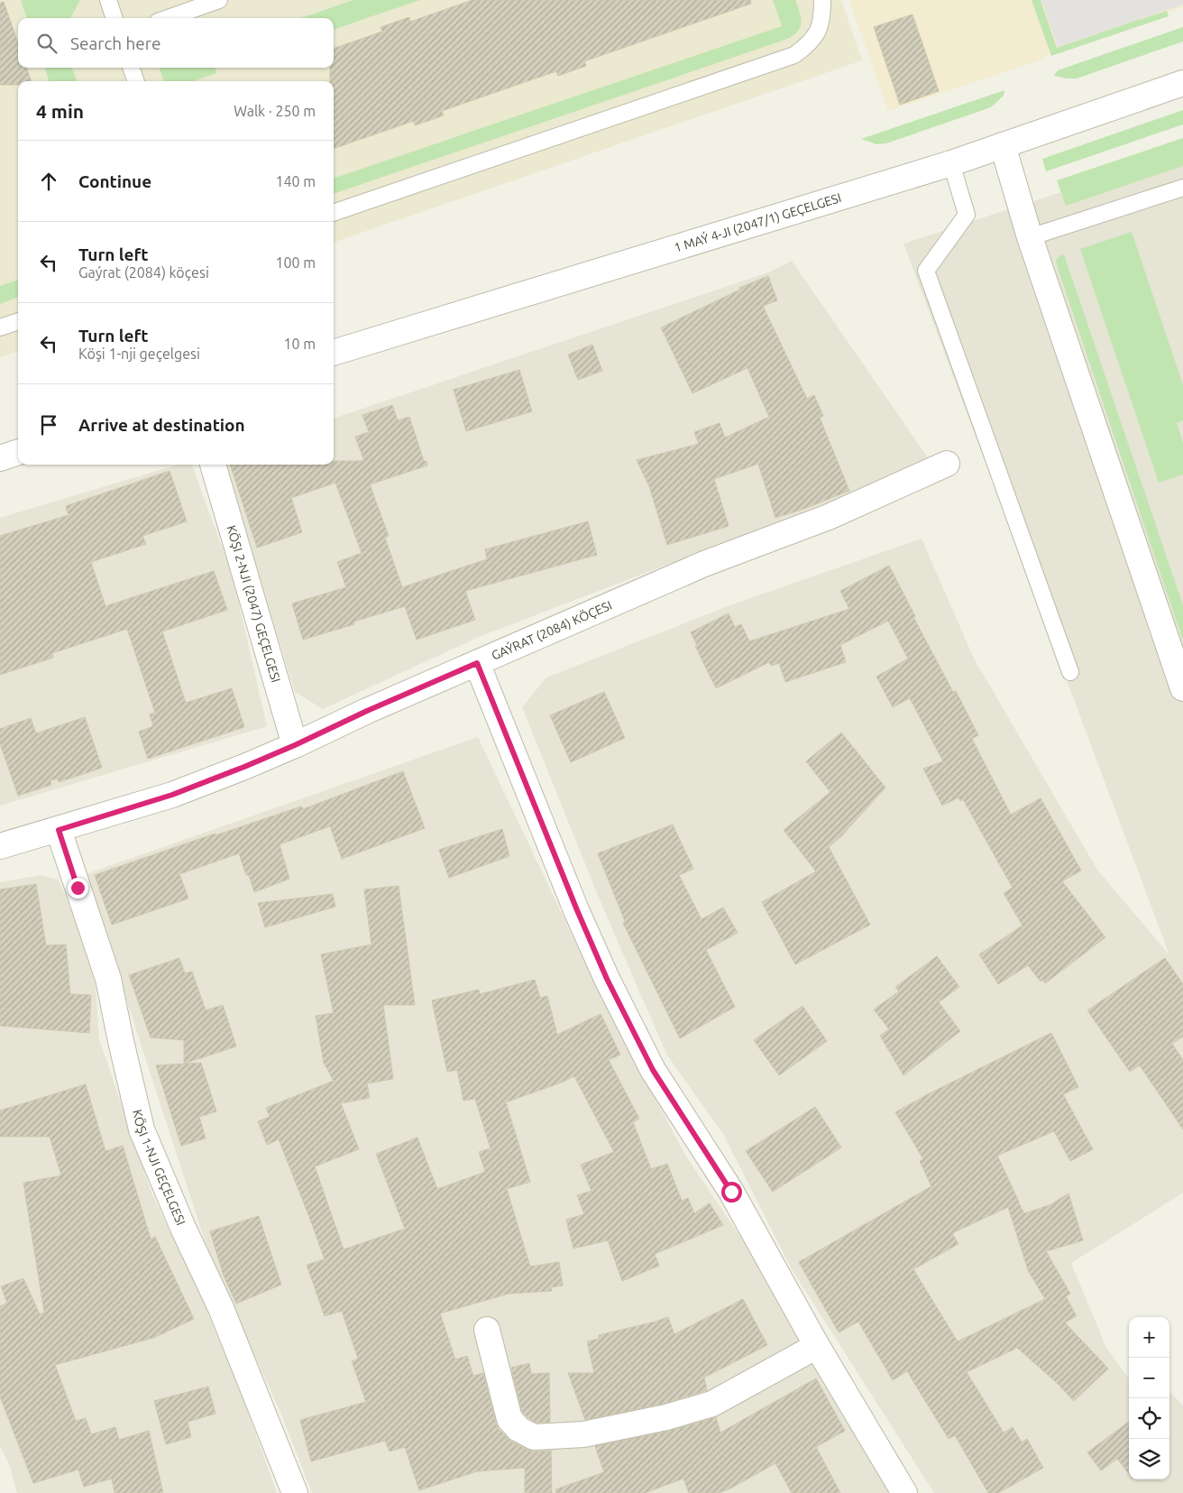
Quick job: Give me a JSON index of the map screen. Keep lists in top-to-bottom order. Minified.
{"streets":{"street":["1 MAÝ 4-JI (2047/1) GEÇELGESI","KÖŞI 2-NJI (2047) GEÇELGESI","GAÝRAT (2084) KÖÇESI","KÖŞI 1-NJI GEÇELGESI"]},"crossings":[["KÖŞI 2-NJI (2047) GEÇELGESI","GAÝRAT (2084) KÖÇESI"],["GAÝRAT (2084) KÖÇESI","KÖŞI 1-NJI GEÇELGESI"]],"page":{"search":"Search here","heading":["4 min","Walk · 250 m"],"list":[["Continue","140 m"],["Turn left","Gaýrat (2084) köçesi","100 m"],["Turn left","Köşi 1-nji geçelgesi","10 m"],"Arrive at destination"],"map_buttons":["+","−"]}}
